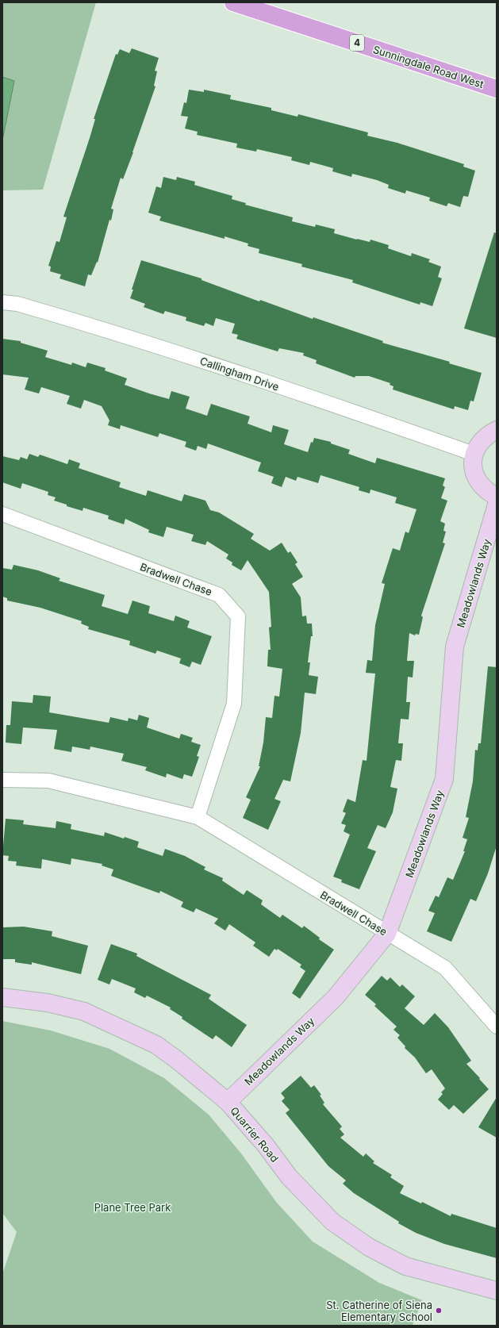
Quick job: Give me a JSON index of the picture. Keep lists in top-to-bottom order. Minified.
{"streets":{"main road":["4","Sunningdale Road West"],"street":["Callingham Drive","Bradwell Chase","Meadowlands Way","Quarrier Road"]},"crossings":[["Bradwell Chase","Meadowlands Way"],["Meadowlands Way","Quarrier Road"]],"parks":["Plane Tree Park"],"places":["St. Catherine of Siena Elementary School"]}
